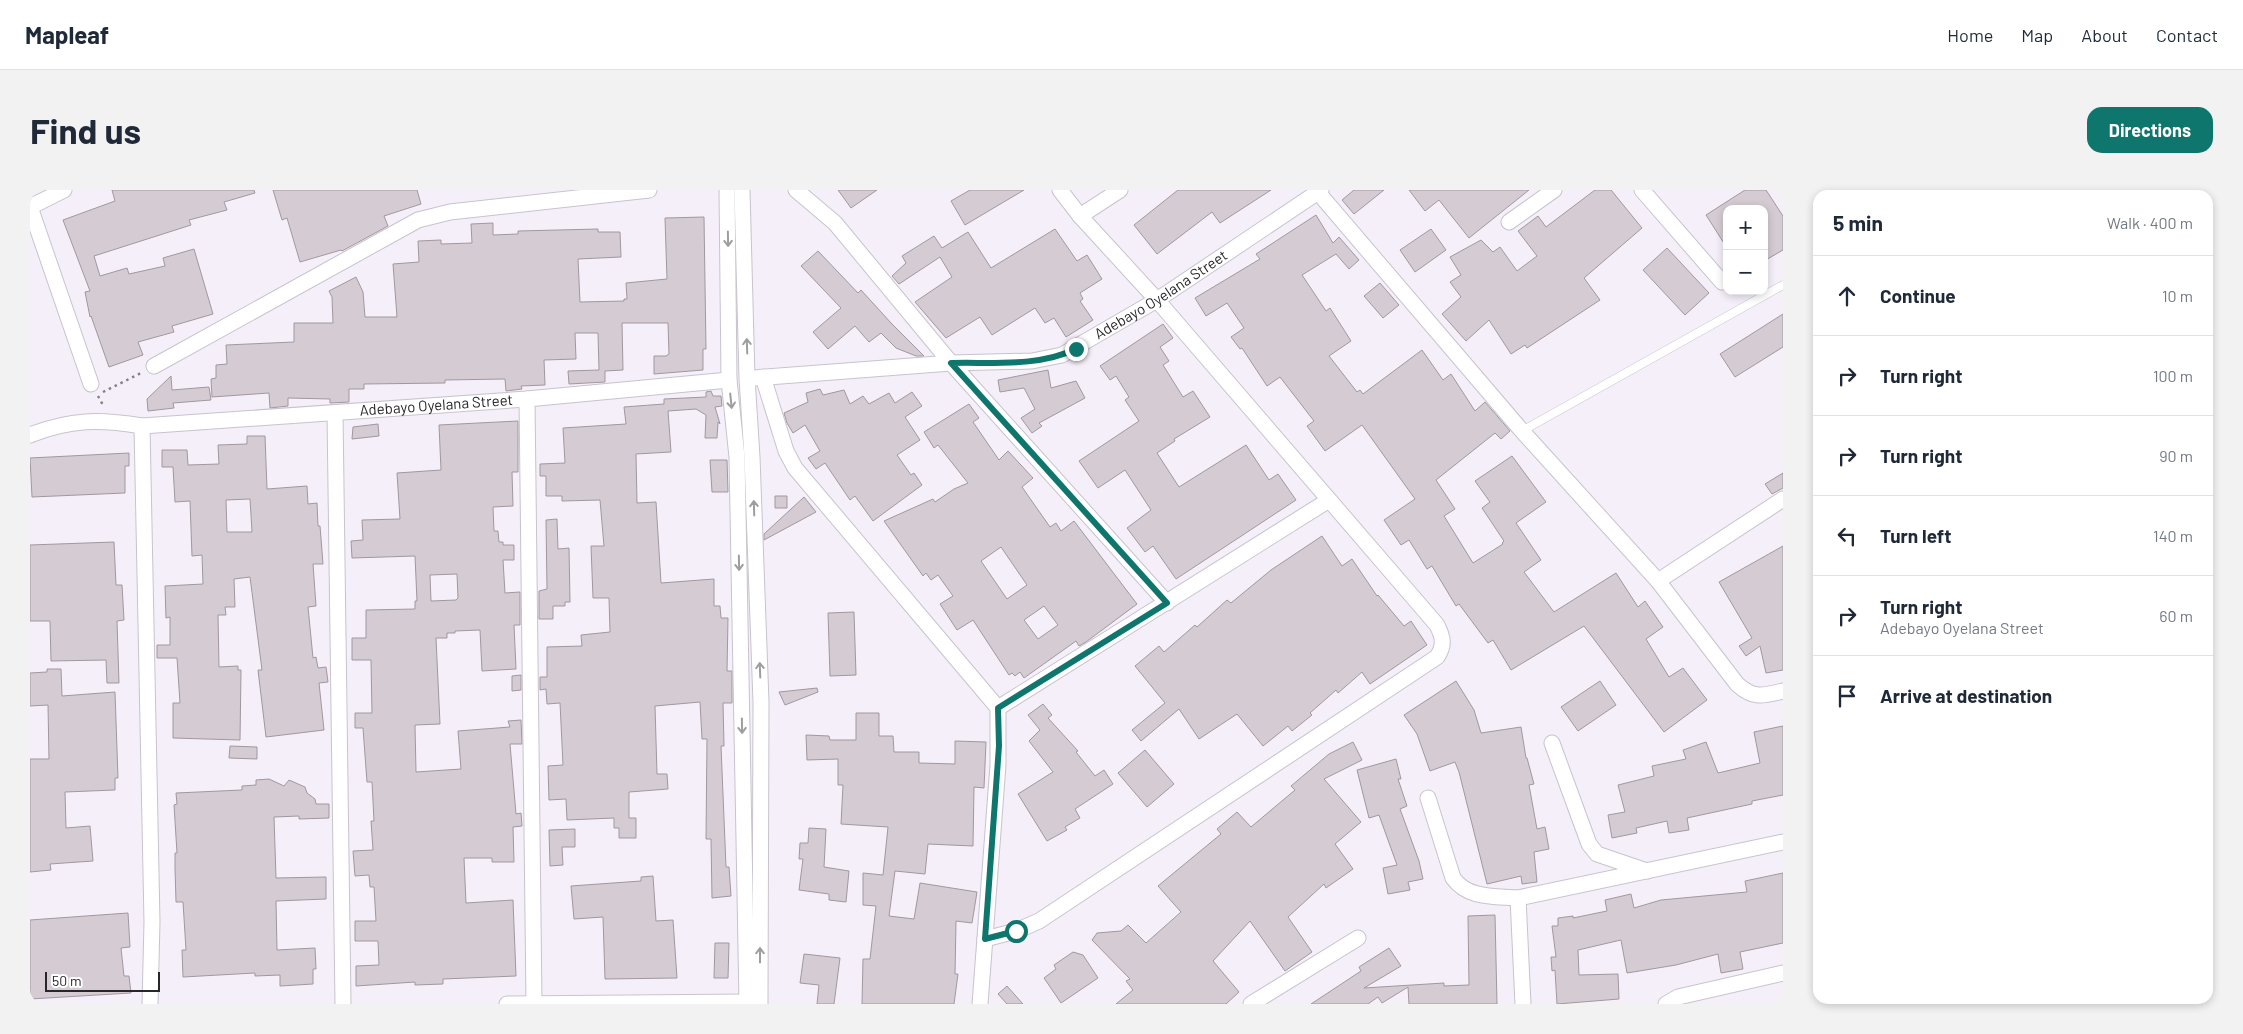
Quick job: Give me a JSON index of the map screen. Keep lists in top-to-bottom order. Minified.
{"streets":{"street":["Adebayo Oyelana Street"]},"scale_bar":"50 m","page":{"header":"Mapleaf","nav":["Home","Map","About","Contact"],"buttons":"Directions","title":"Find us","heading":["5 min","Walk · 400 m"],"map_buttons":["+","−"],"list":[["Continue","10 m"],["Turn right","100 m"],["Turn right","90 m"],["Turn left","140 m"],["Turn right","Adebayo Oyelana Street","60 m"],"Arrive at destination"],"scale":"50 m"}}
